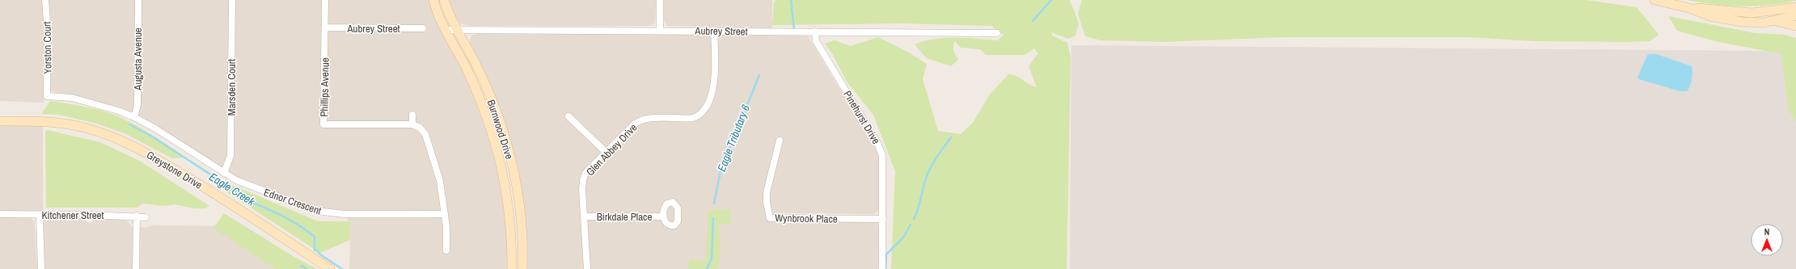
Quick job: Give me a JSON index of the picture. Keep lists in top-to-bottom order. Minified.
{"streets":{"street":["Aubrey Street","Yorston Court","Augusta Avenue","Marsden Court","Phillips Avenue","Pinehurst Drive","Burnwood Drive","Glen Abbey Drive","Greystone Drive","Ednor Crescent","Kitchener Street","Birkdale Place","Wynbrook Place"]},"crossings":[["Aubrey Street","Phillips Avenue"],["Aubrey Street","Pinehurst Drive"],["Aubrey Street","Burnwood Drive"],["Aubrey Street","Glen Abbey Drive"],["Yorston Court","Ednor Crescent"],["Augusta Avenue","Ednor Crescent"],["Marsden Court","Ednor Crescent"],["Pinehurst Drive","Wynbrook Place"],["Glen Abbey Drive","Birkdale Place"]],"water":["Eagle Tributary 6","Eagle Creek"],"north":"top"}
